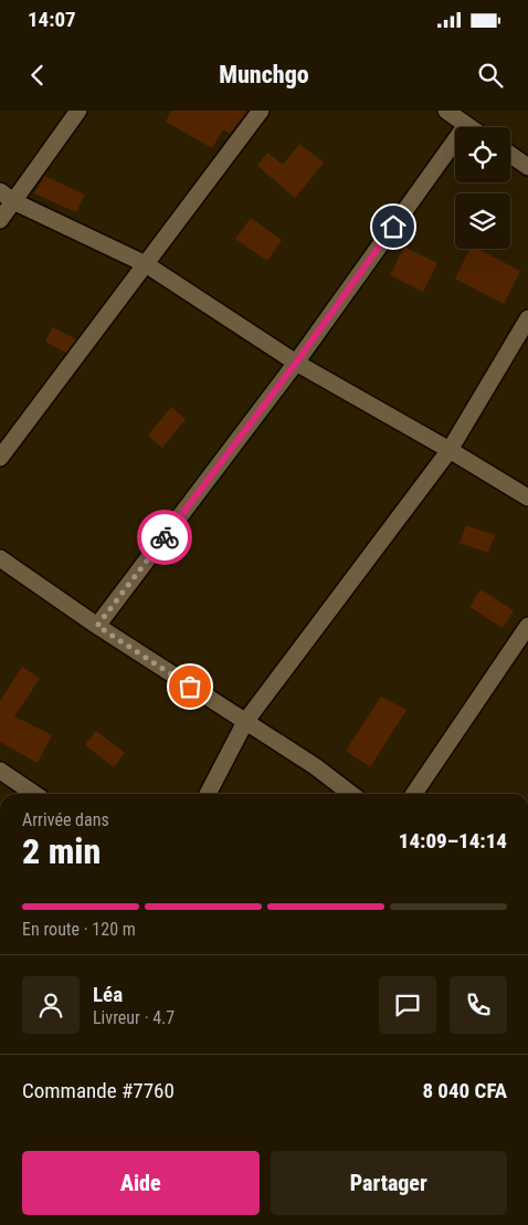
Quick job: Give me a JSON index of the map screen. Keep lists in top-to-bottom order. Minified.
{"page":{"status":"14:07","header":"Munchgo","heading":["2 min","Arrivée dans","14:09–14:14"],"panel":["Léa","Livreur · 4.7","Commande #7760","8 040 CFA"],"bar":"En route · 120 m","buttons":["Aide","Partager"]}}
